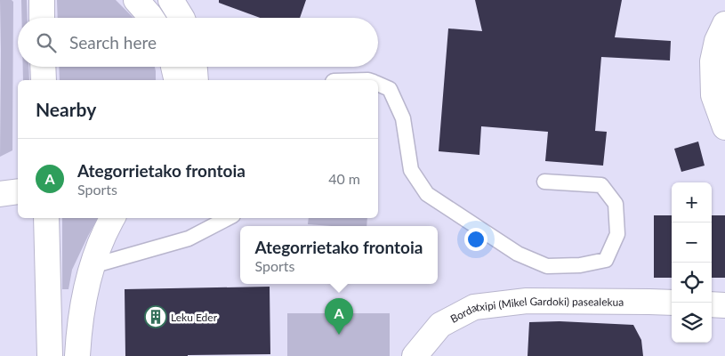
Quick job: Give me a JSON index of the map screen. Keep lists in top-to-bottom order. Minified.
{"streets":{"main road":["Bordatxipi (Mikel Gardoki) pasealekua"]},"places":{"building":["Leku Eder"]},"page":{"search":"Search here","heading":"Nearby","list":[{"mark":"A","name":"Ategorrietako frontoia","note":"Sports","value":"40 m"}],"map_buttons":["+","−"],"popup":["Ategorrietako frontoia","Sports"],"pins":"A"}}
